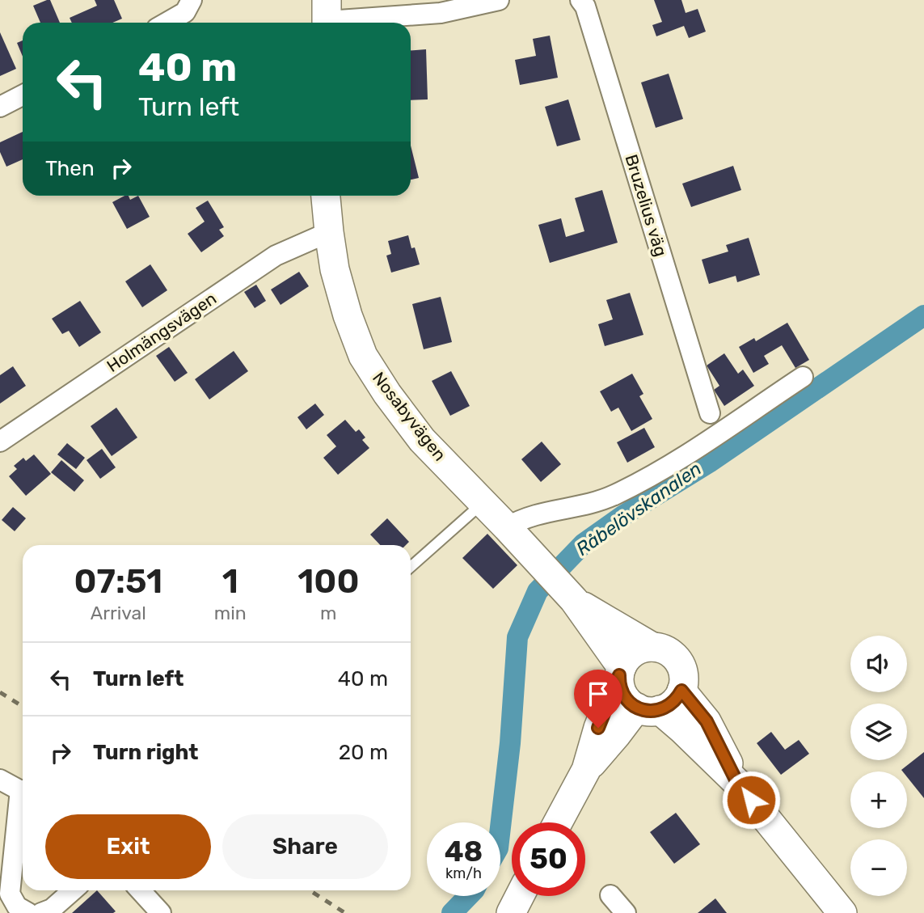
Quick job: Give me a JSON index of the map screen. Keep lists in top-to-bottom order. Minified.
{"streets":{"main road":["Nosabyvägen"],"street":["Bruzelius väg","Holmängsvägen"]},"crossings":[["Holmängsvägen","Nosabyvägen"]],"water":["Råbelövskanalen"],"page":{"turn":["40 m","Turn left"],"then":"Then","eta":["07:51","Arrival","1","min","100","m"],"map_buttons":["+","−"],"list":[{"name":"Turn left","value":"40 m"},{"name":"Turn right","value":"20 m"}],"buttons":["Exit","Share"],"speed":"48 km/h","limit":"50"}}
